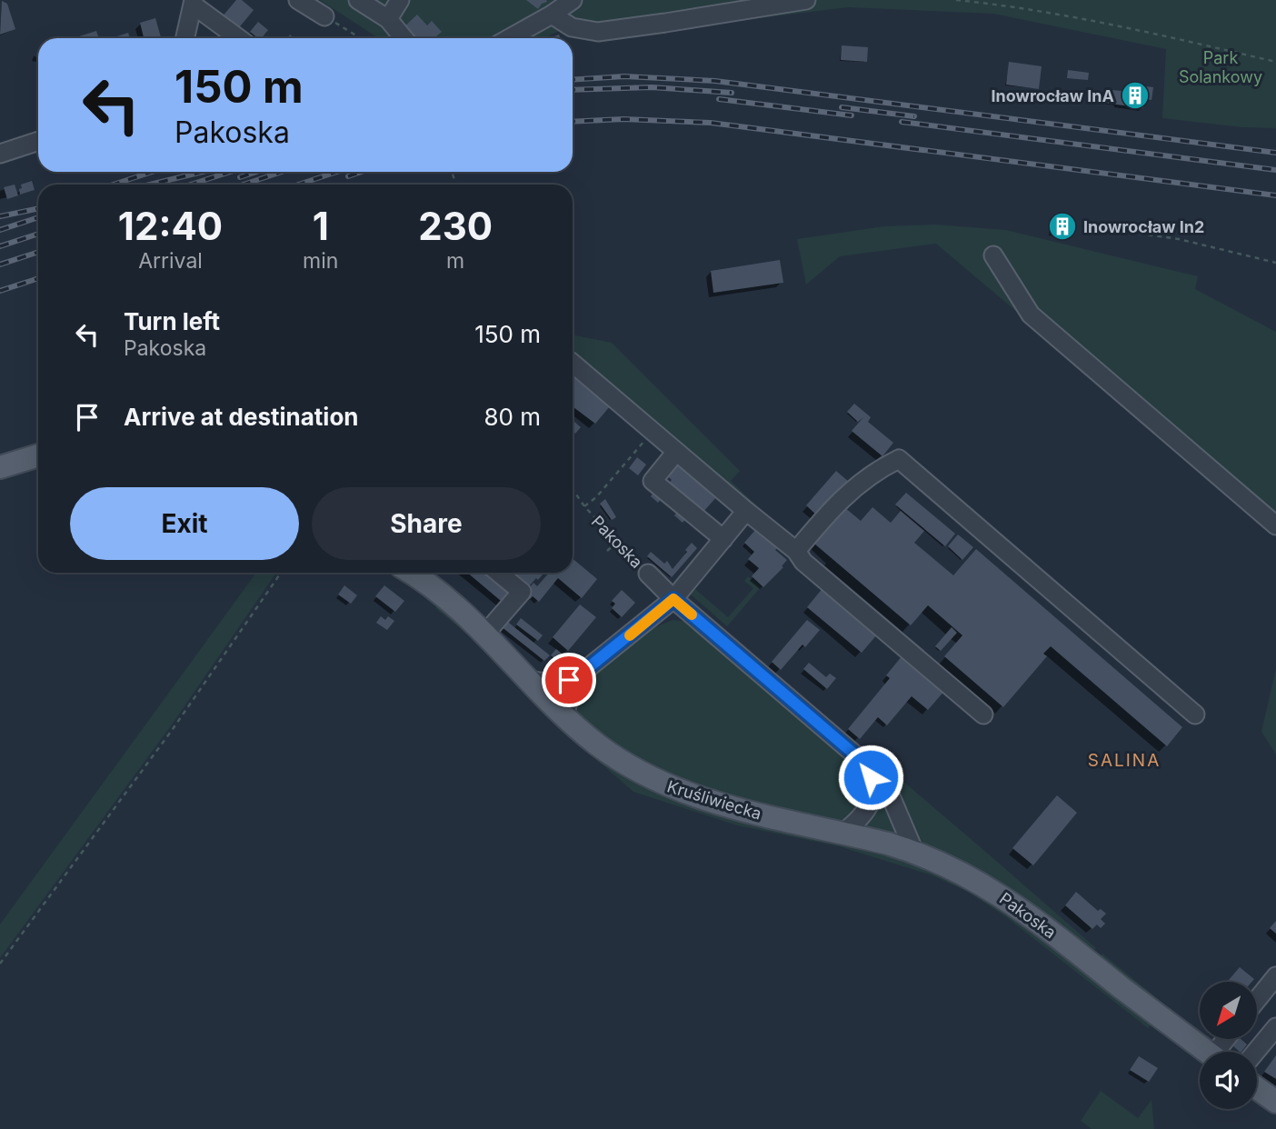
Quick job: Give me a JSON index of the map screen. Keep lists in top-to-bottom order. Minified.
{"streets":{"main road":["Pakoska","Kruśliwiecka"]},"crossings":[["Pakoska","Kruśliwiecka"]],"districts":["SALINA"],"parks":["Park Solankowy"],"places":{"building":["Inowrocław InA","Inowrocław In2"]},"north":"bottom left","page":{"turn":["150 m","Pakoska"],"eta":["12:40","Arrival","1","min","230","m"],"list":[{"name":"Turn left","note":"Pakoska","value":"150 m"},{"name":"Arrive at destination","value":"80 m"}],"buttons":["Exit","Share"]}}
